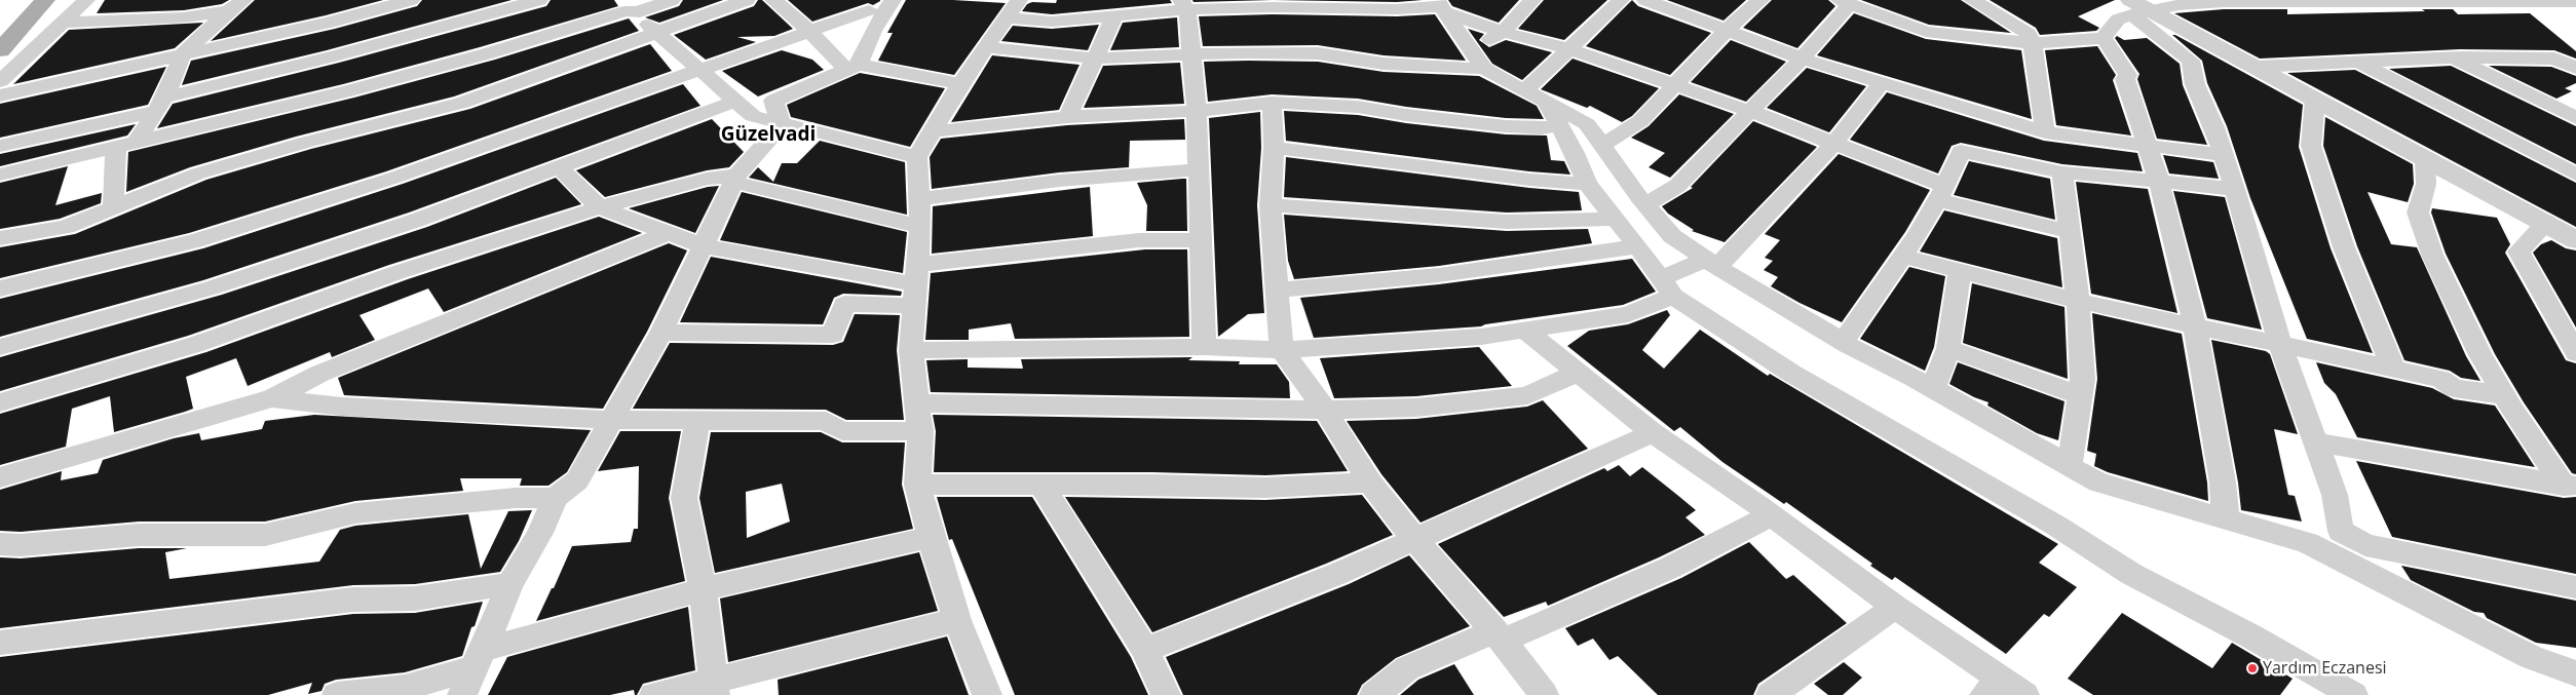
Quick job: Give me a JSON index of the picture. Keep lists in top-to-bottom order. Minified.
{"districts":["Güzelvadi"],"places":["Yardım Eczanesi"]}
